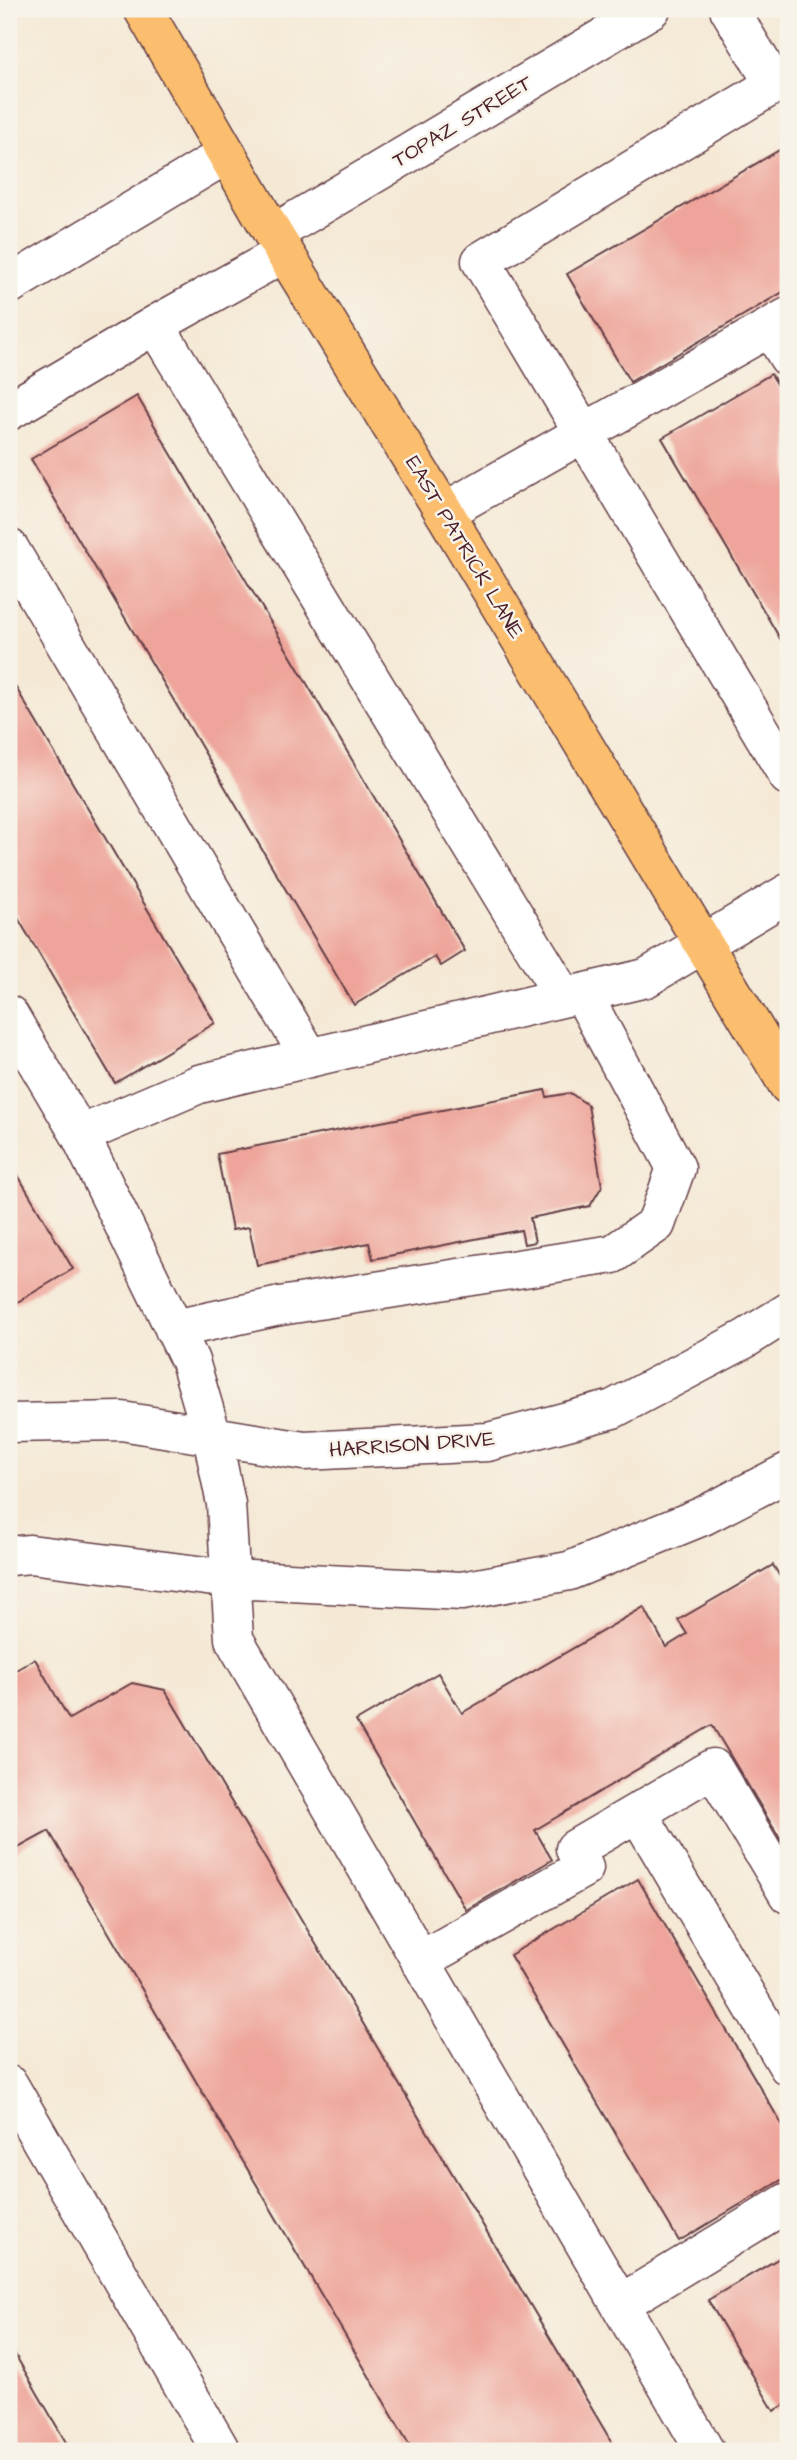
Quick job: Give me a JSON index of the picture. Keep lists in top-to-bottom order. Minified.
{"streets":{"main road":["EAST PATRICK LANE"],"street":["TOPAZ STREET","HARRISON DRIVE"]},"crossings":[["TOPAZ STREET","EAST PATRICK LANE"]]}
